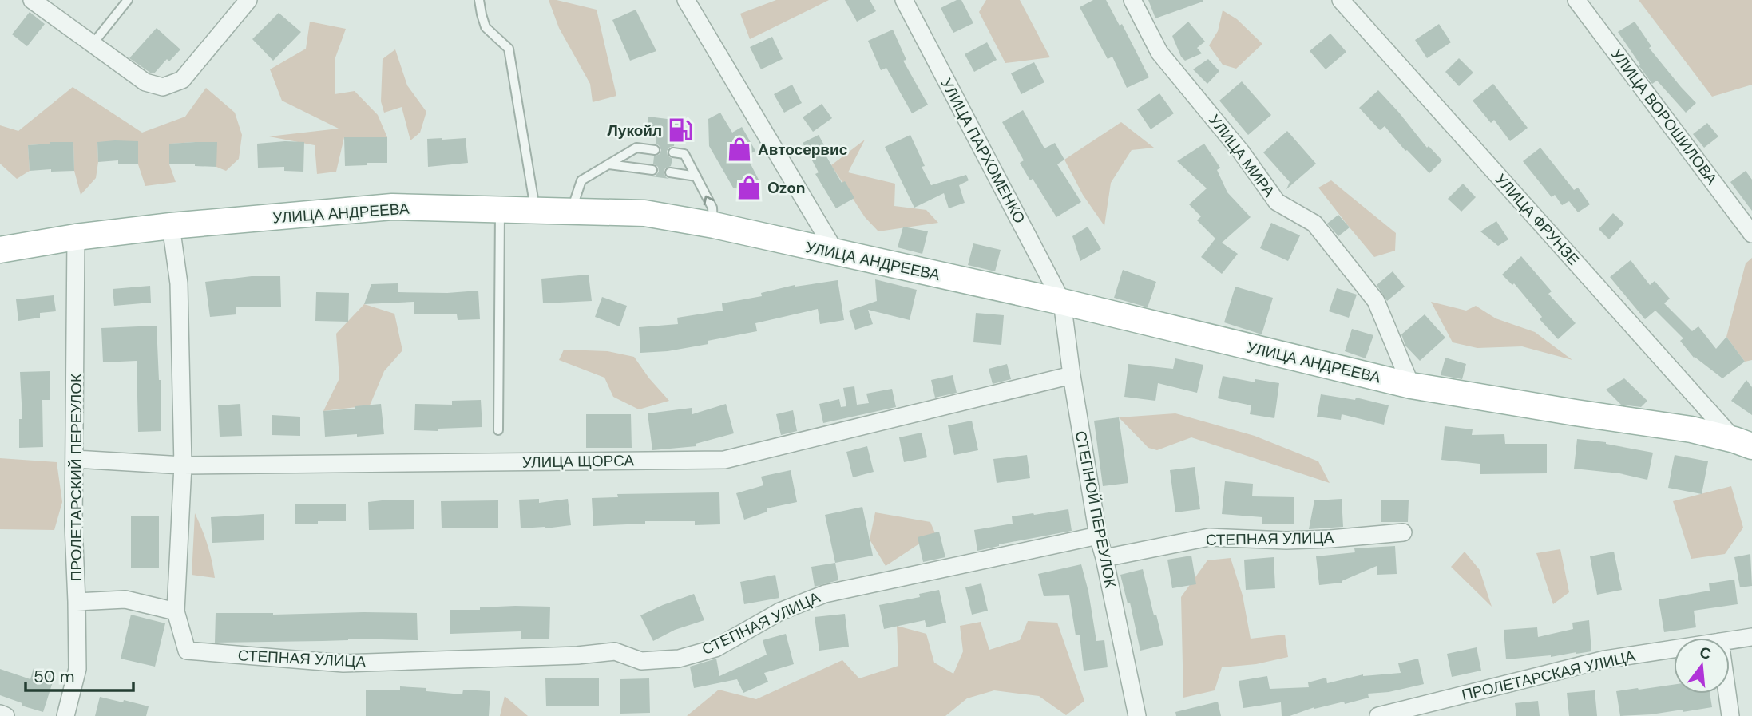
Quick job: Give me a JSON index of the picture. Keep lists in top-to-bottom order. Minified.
{"streets":{"main road":["УЛИЦА АНДРЕЕВА"],"street":["УЛИЦА ВОРОШИЛОВА","УЛИЦА ПАРХОМЕНКО","УЛИЦА МИРА","УЛИЦА ФРУНЗЕ","УЛИЦА ЩОРСА","ПРОЛЕТАРСКИЙ ПЕРЕУЛОК","СТЕПНОЙ ПЕРЕУЛОК","СТЕПНАЯ УЛИЦА","ПРОЛЕТАРСКАЯ УЛИЦА"]},"crossings":[["УЛИЦА ПАРХОМЕНКО","УЛИЦА АНДРЕЕВА"],["УЛИЦА ПАРХОМЕНКО","СТЕПНОЙ ПЕРЕУЛОК"],["УЛИЦА МИРА","УЛИЦА АНДРЕЕВА"],["УЛИЦА АНДРЕЕВА","УЛИЦА ФРУНЗЕ"],["УЛИЦА АНДРЕЕВА","ПРОЛЕТАРСКИЙ ПЕРЕУЛОК"],["УЛИЦА АНДРЕЕВА","СТЕПНОЙ ПЕРЕУЛОК"],["УЛИЦА ЩОРСА","ПРОЛЕТАРСКИЙ ПЕРЕУЛОК"],["УЛИЦА ЩОРСА","СТЕПНОЙ ПЕРЕУЛОК"],["СТЕПНОЙ ПЕРЕУЛОК","СТЕПНАЯ УЛИЦА"]],"places":{"fuel station":["Лукойл"],"shop":["Автосервис","Ozon"]},"scale_bar":"50 m","north":"top"}
